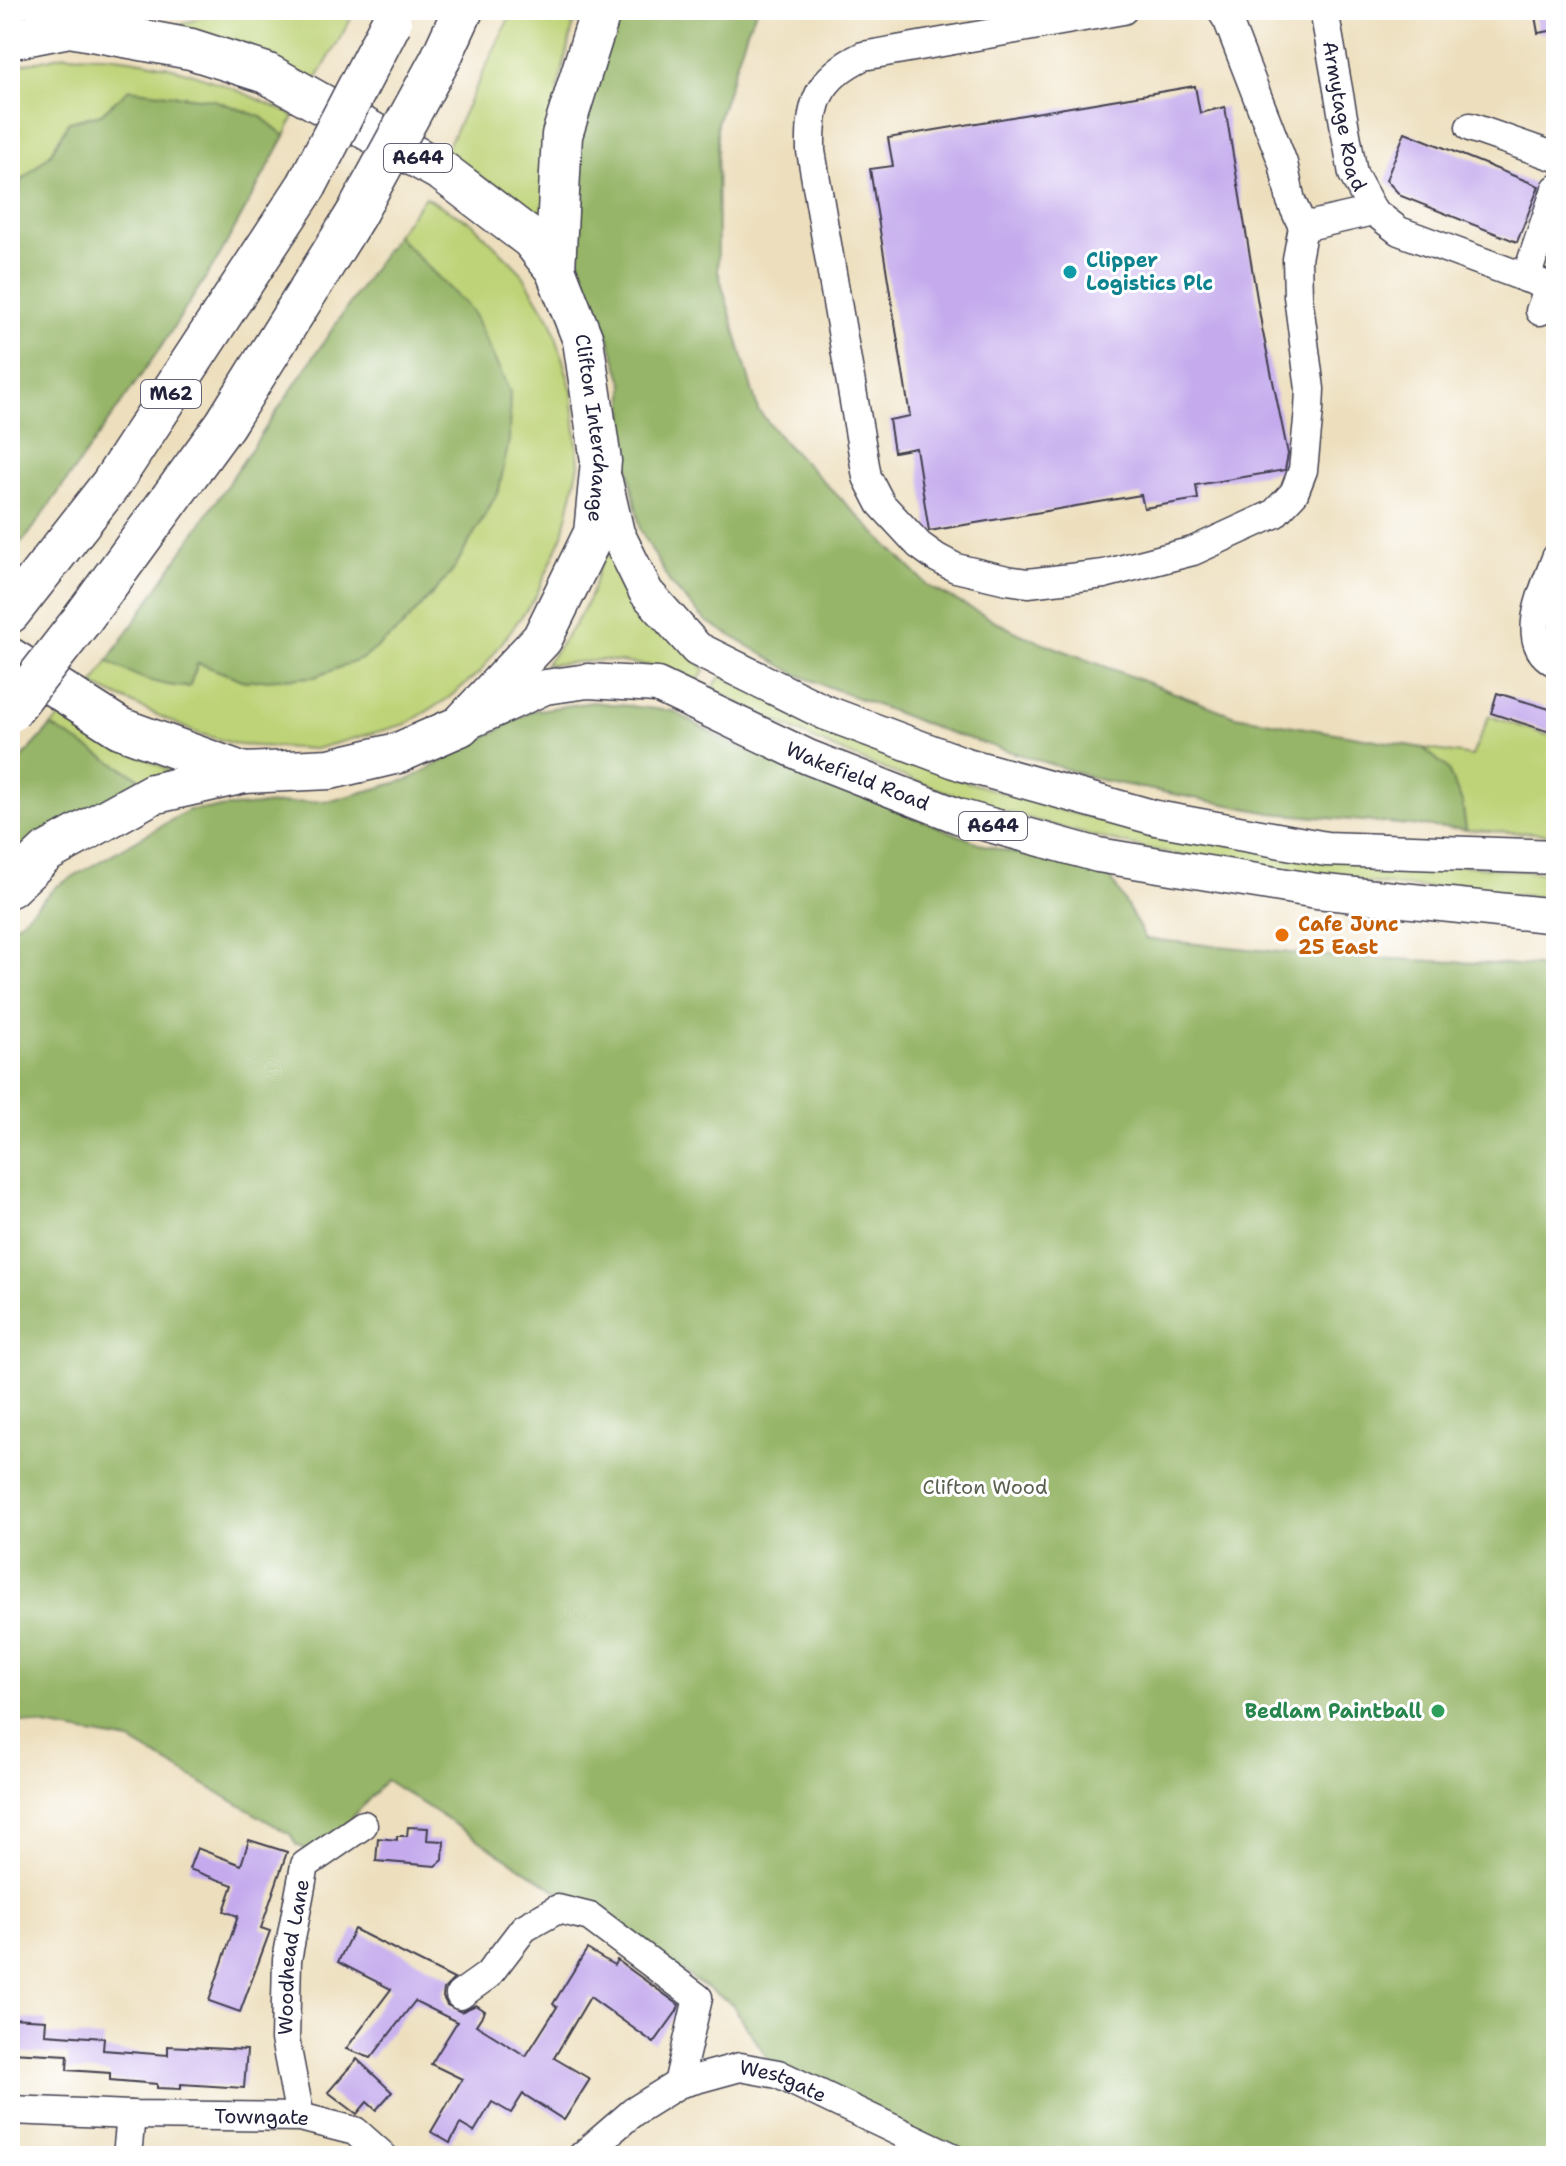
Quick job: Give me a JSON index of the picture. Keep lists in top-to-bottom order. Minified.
{"streets":{"highway":["A644","M62","Clifton Interchange"],"main road":["Wakefield Road"],"street":["Armytage Road","Woodhead Lane","Westgate","Towngate"]},"crossings":[["A644","Clifton Interchange"],["Clifton Interchange","Wakefield Road"],["Woodhead Lane","Towngate"]],"parks":["Clifton Wood"],"places":["Clipper Logistics Plc","Cafe Junc 25 East","Bedlam Paintball"]}
